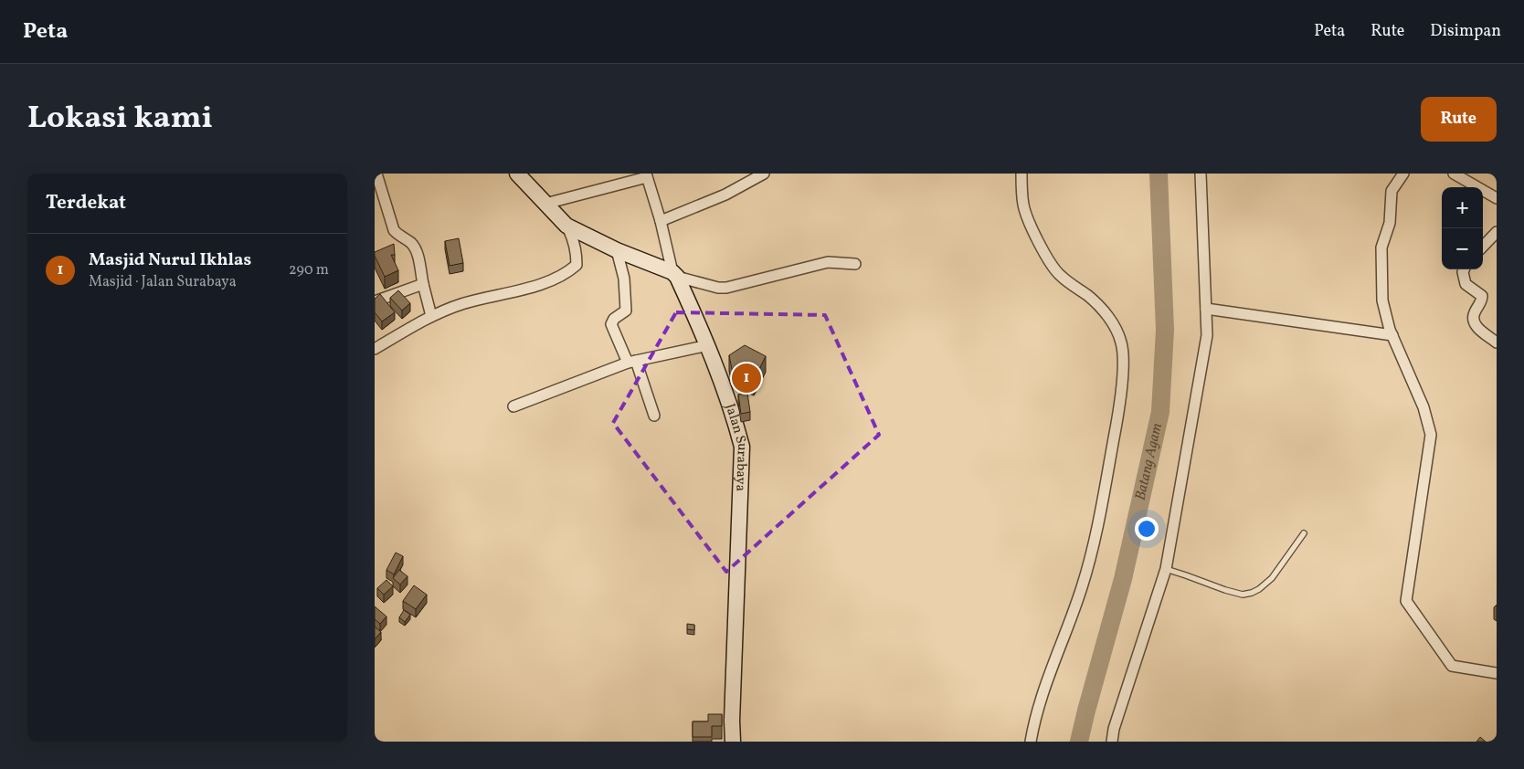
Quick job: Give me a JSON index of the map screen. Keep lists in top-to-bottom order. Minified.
{"streets":{"street":["Jalan Surabaya"]},"water":["Batang Agam"],"page":{"header":"Peta","nav":["Peta","Rute","Disimpan"],"title":"Lokasi kami","buttons":"Rute","heading":"Terdekat","map_buttons":["+","−"],"list":[{"mark":"1","name":"Masjid Nurul Ikhlas","note":"Masjid · Jalan Surabaya","value":"290 m"}],"pins":"1"}}
